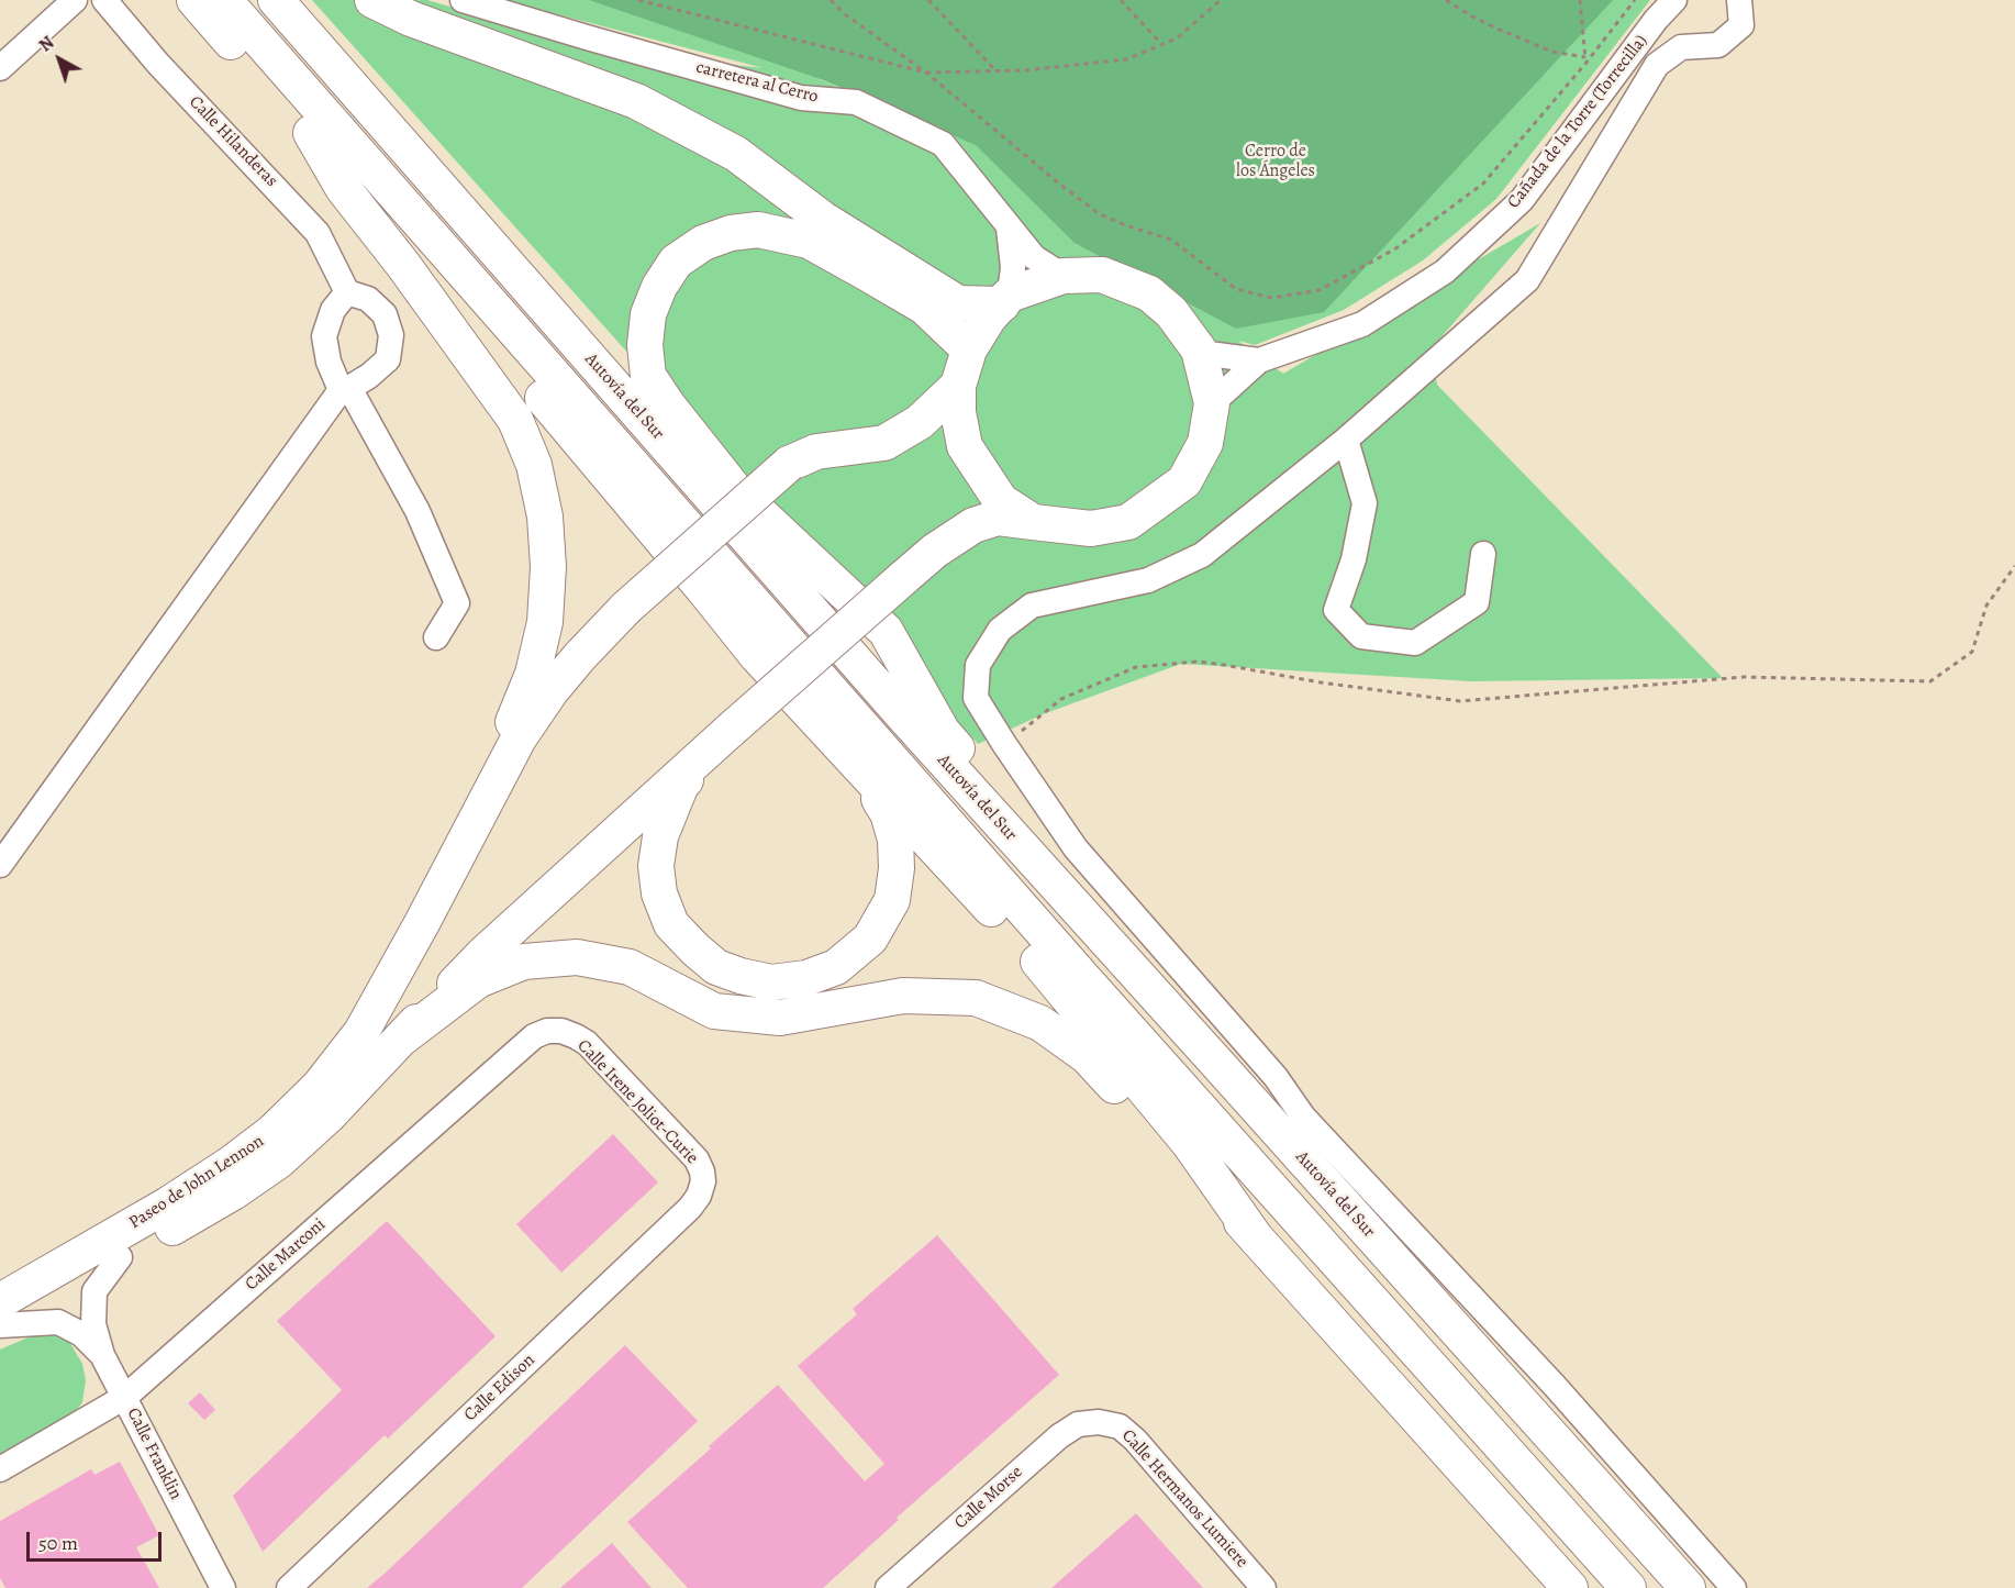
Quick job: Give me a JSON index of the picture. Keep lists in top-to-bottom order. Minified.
{"streets":{"highway":["Autovía del Sur","Paseo de John Lennon"],"street":["carretera al Cerro","Cañada de la Torre (Torrecilla)","Calle Hilanderas","Calle Irene Joliot-Curie","Calle Marconi","Calle Edison","Calle Franklin","Calle Morse","Calle Hermanos Lumiere"]},"crossings":[["Calle Irene Joliot-Curie","Calle Marconi"],["Calle Irene Joliot-Curie","Calle Edison"],["Calle Marconi","Calle Franklin"],["Calle Morse","Calle Hermanos Lumiere"]],"parks":["Cerro de los Ángeles"],"scale_bar":"50 m","north":"top left"}
